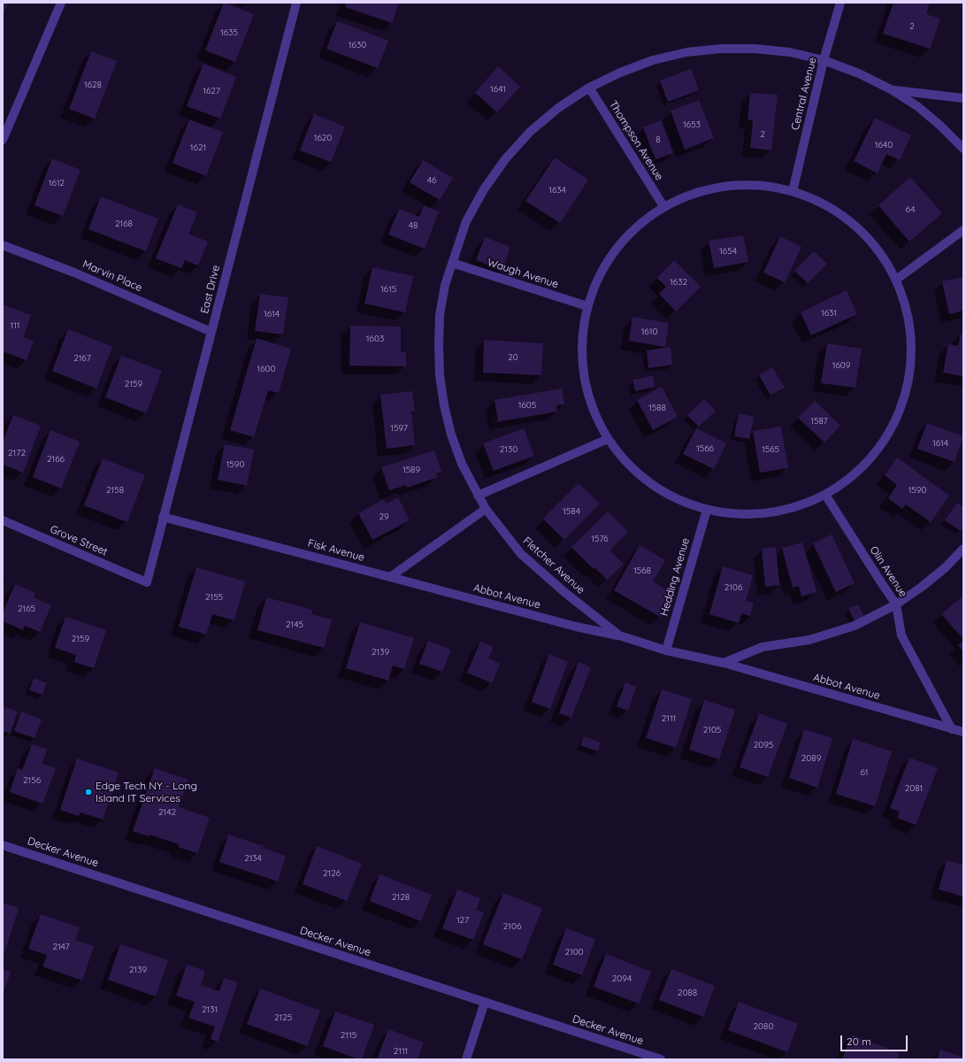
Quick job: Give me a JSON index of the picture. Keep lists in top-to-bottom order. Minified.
{"streets":{"street":["Central Avenue","Thompson Avenue","Waugh Avenue","Marvin Place","East Drive","Grove Street","Fisk Avenue","Fletcher Avenue","Olin Avenue","Hedding Avenue","Abbot Avenue","Decker Avenue"]},"crossings":[["Central Avenue","Fletcher Avenue"],["Thompson Avenue","Fletcher Avenue"],["Waugh Avenue","Fletcher Avenue"],["Marvin Place","East Drive"],["East Drive","Grove Street"],["East Drive","Fisk Avenue"],["Fisk Avenue","Abbot Avenue"],["Fletcher Avenue","Hedding Avenue"],["Fletcher Avenue","Abbot Avenue"],["Olin Avenue","Abbot Avenue"]],"places":["Edge Tech NY - Long Island IT Services"],"house_numbers":["2","1635","1630","1628","1641","1627","1653","2","1620","8","1640","1621","46","1612","1634","64","2168","48","1654","1632","1615","1631","1614","111","1610","1603","20","2167","1609","1600","2159","1605","1588","1587","1597","1614","1566","2130","1565","2172","2166","1590","1589","2158","1590","1584","29","1576","1568","2106","2155","2165","2145","2159","2139","2111","2105","2095","2089","61","2156","2081","2142","2134","2126","2128","127","2106","2147","2100","2139","2094","2088","2131","2125","2080","2115","2111"],"scale_bar":"20 m"}
